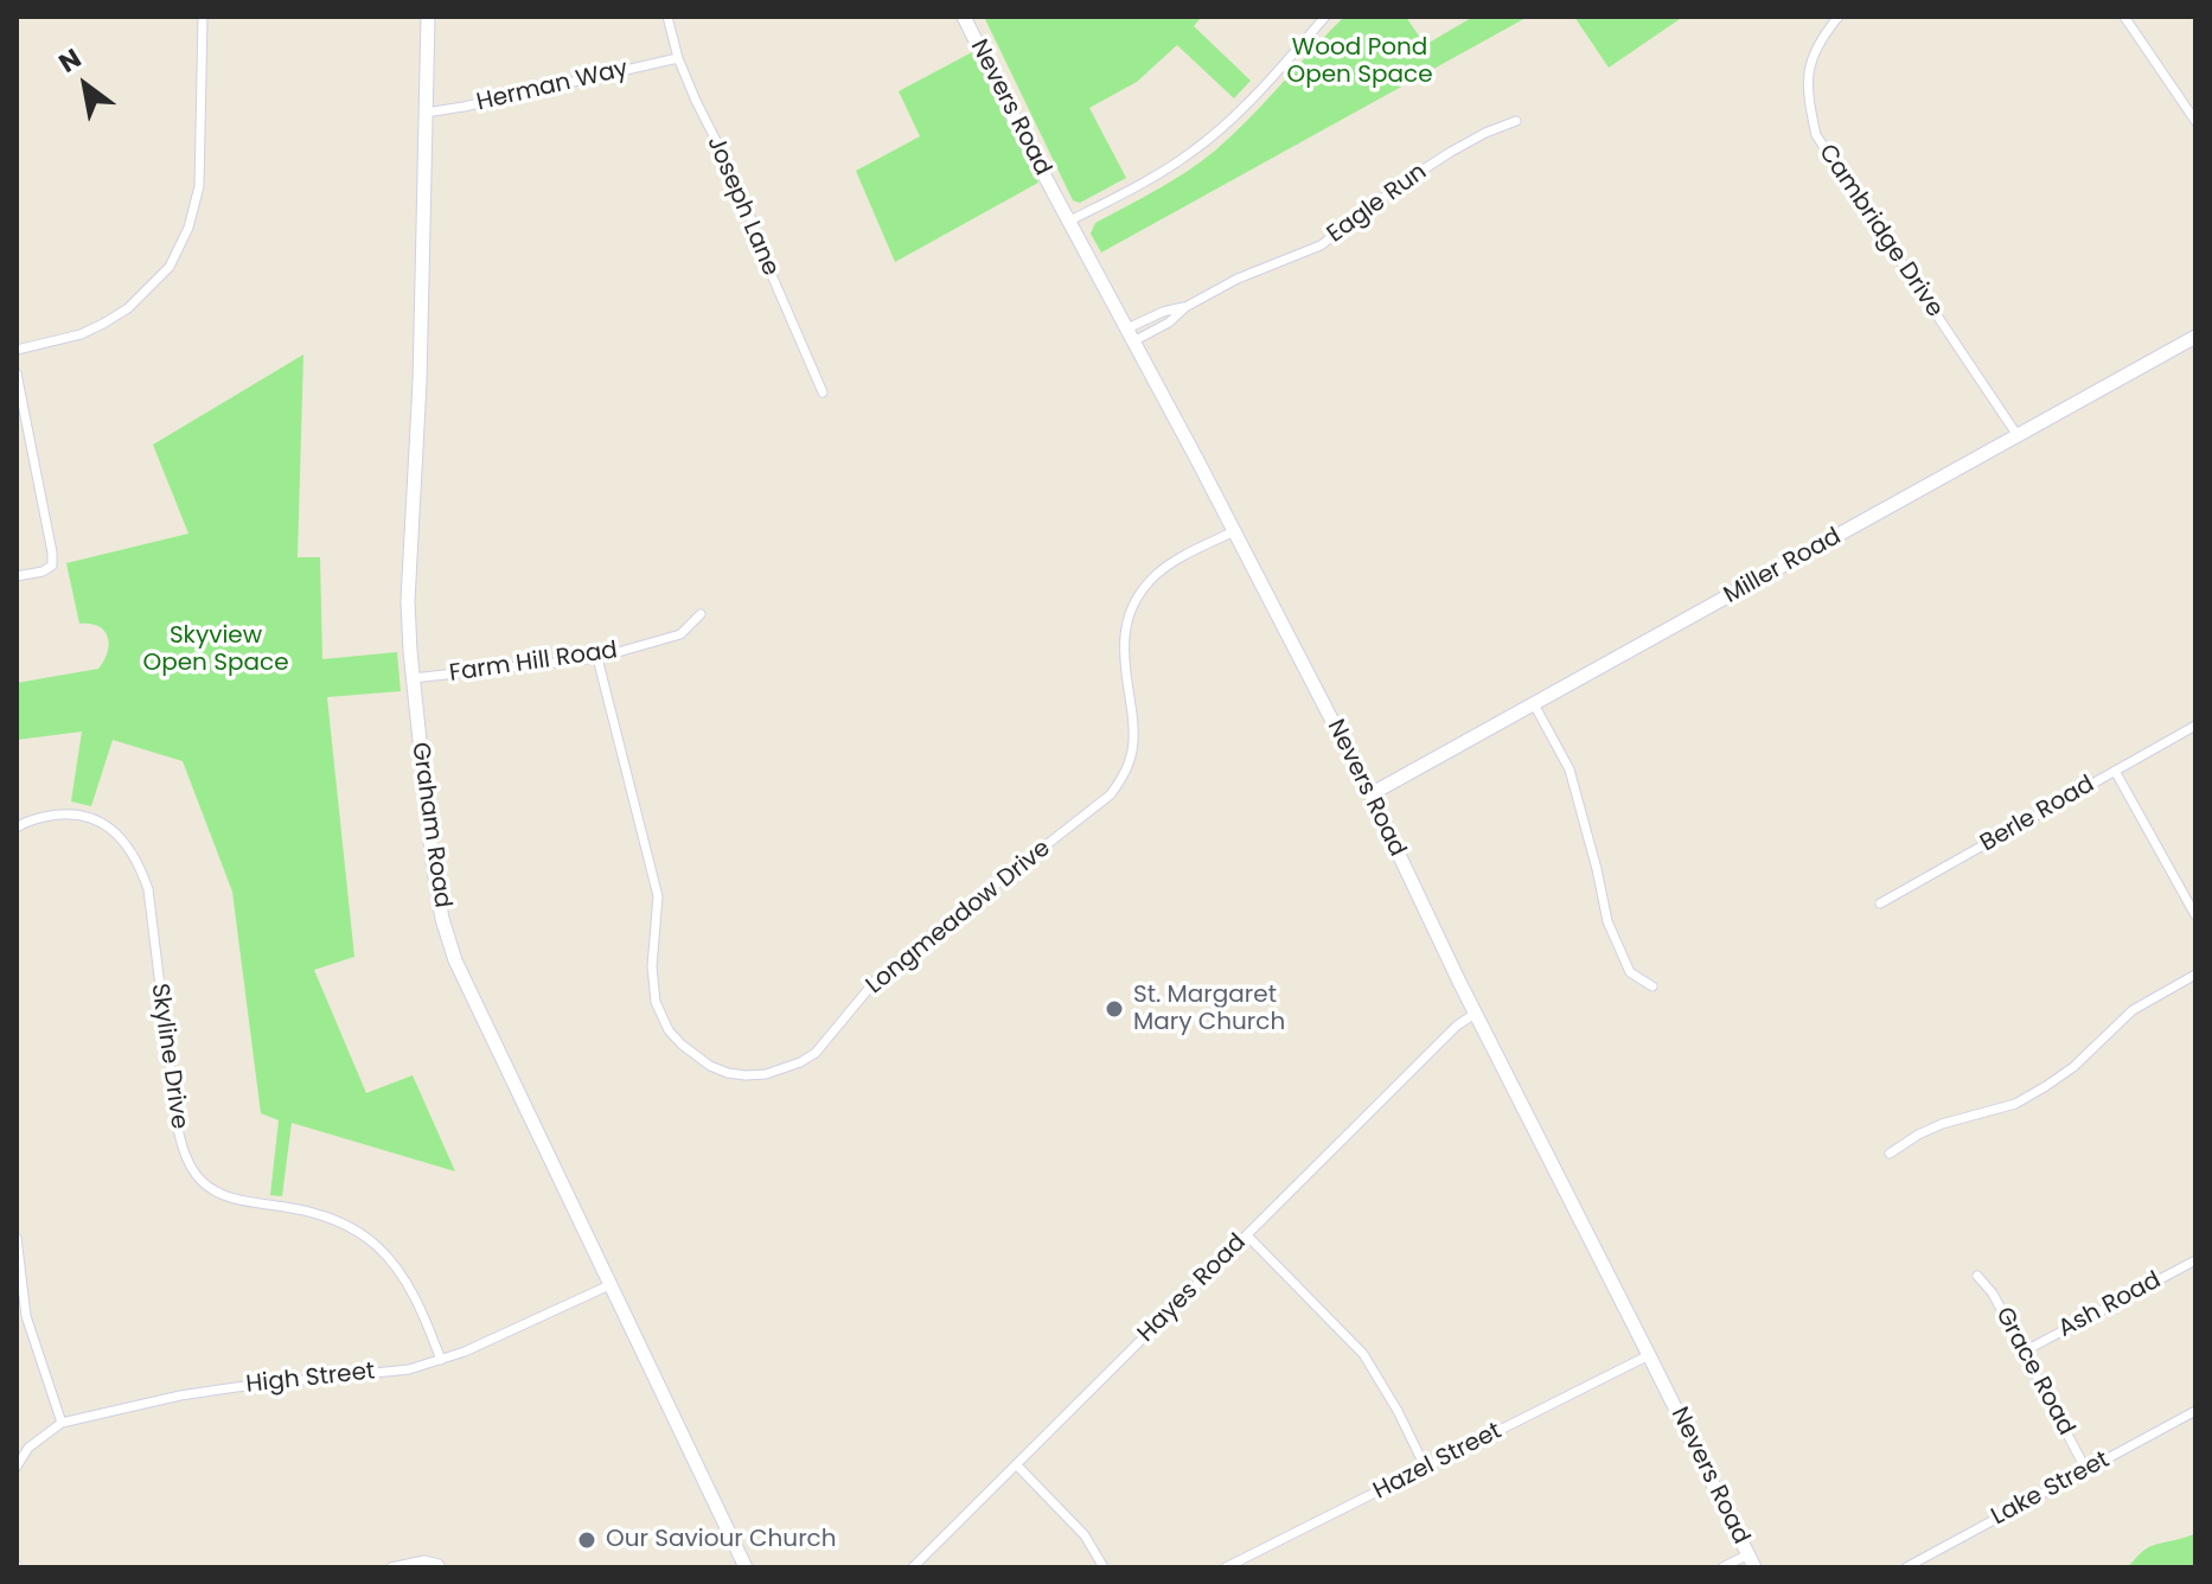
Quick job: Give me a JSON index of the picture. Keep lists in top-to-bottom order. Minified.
{"streets":{"street":["Herman Way","Nevers Road","Eagle Run","Joseph Lane","Cambridge Drive","Miller Road","Farm Hill Road","Berle Road","Graham Road","Longmeadow Drive","Skyline Drive","Hayes Road","Ash Road","Grace Road","High Street","Hazel Street","Lake Street"]},"crossings":[["Herman Way","Joseph Lane"],["Herman Way","Graham Road"],["Nevers Road","Eagle Run"],["Nevers Road","Miller Road"],["Nevers Road","Longmeadow Drive"],["Nevers Road","Hayes Road"],["Nevers Road","Hazel Street"],["Cambridge Drive","Miller Road"],["Farm Hill Road","Graham Road"],["Farm Hill Road","Longmeadow Drive"],["Graham Road","High Street"],["Skyline Drive","High Street"],["Ash Road","Grace Road"],["Grace Road","Lake Street"]],"parks":["Wood Pond Open Space","Skyview Open Space"],"places":["St. Margaret Mary Church","Our Saviour Church"],"north":"top left"}
